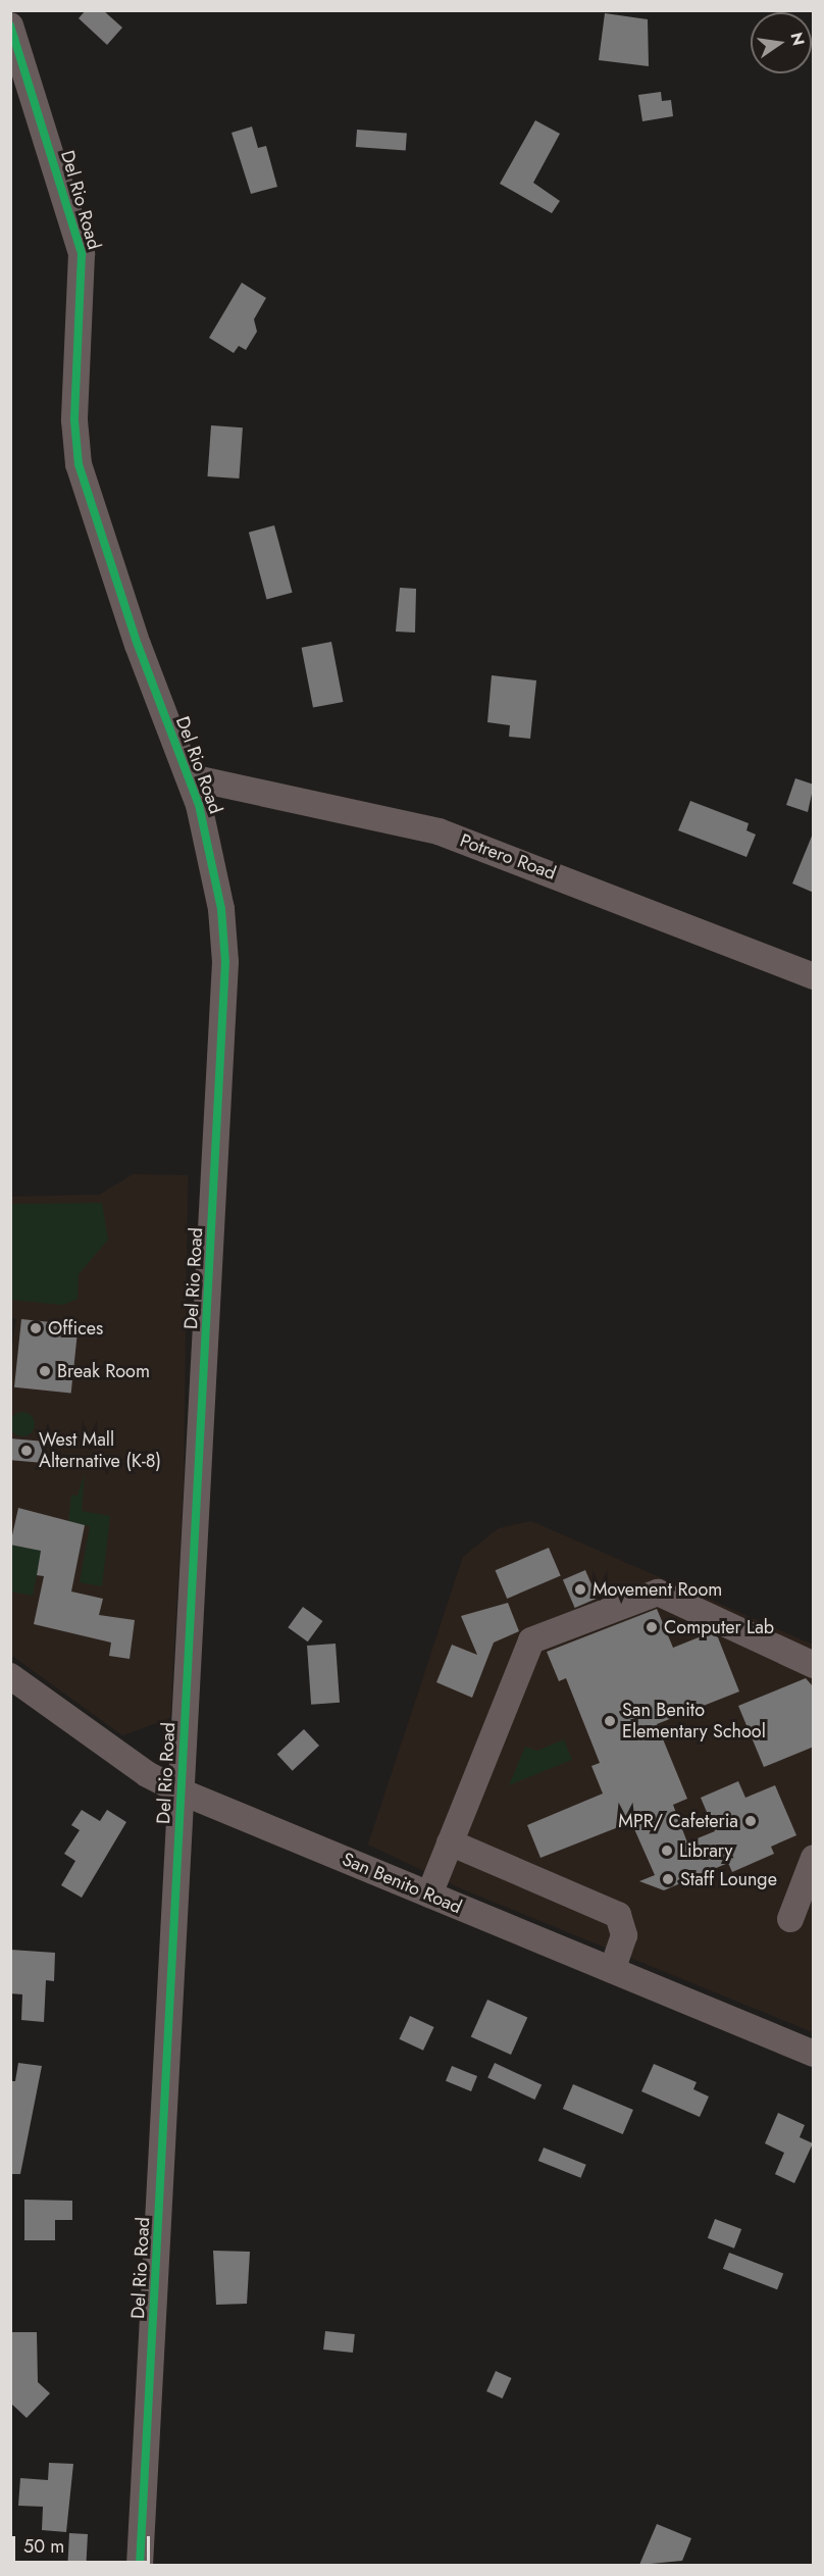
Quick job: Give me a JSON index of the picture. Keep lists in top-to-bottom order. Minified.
{"streets":{"street":["Del Rio Road","Potrero Road","San Benito Road"]},"crossings":[["Del Rio Road","Potrero Road"],["Del Rio Road","San Benito Road"]],"places":["Offices","Break Room","West Mall Alternative (K-8)","Movement Room","Computer Lab","San Benito Elementary School","MPR/ Cafeteria","Library","Staff Lounge"],"scale_bar":"50 m","north":"right"}
